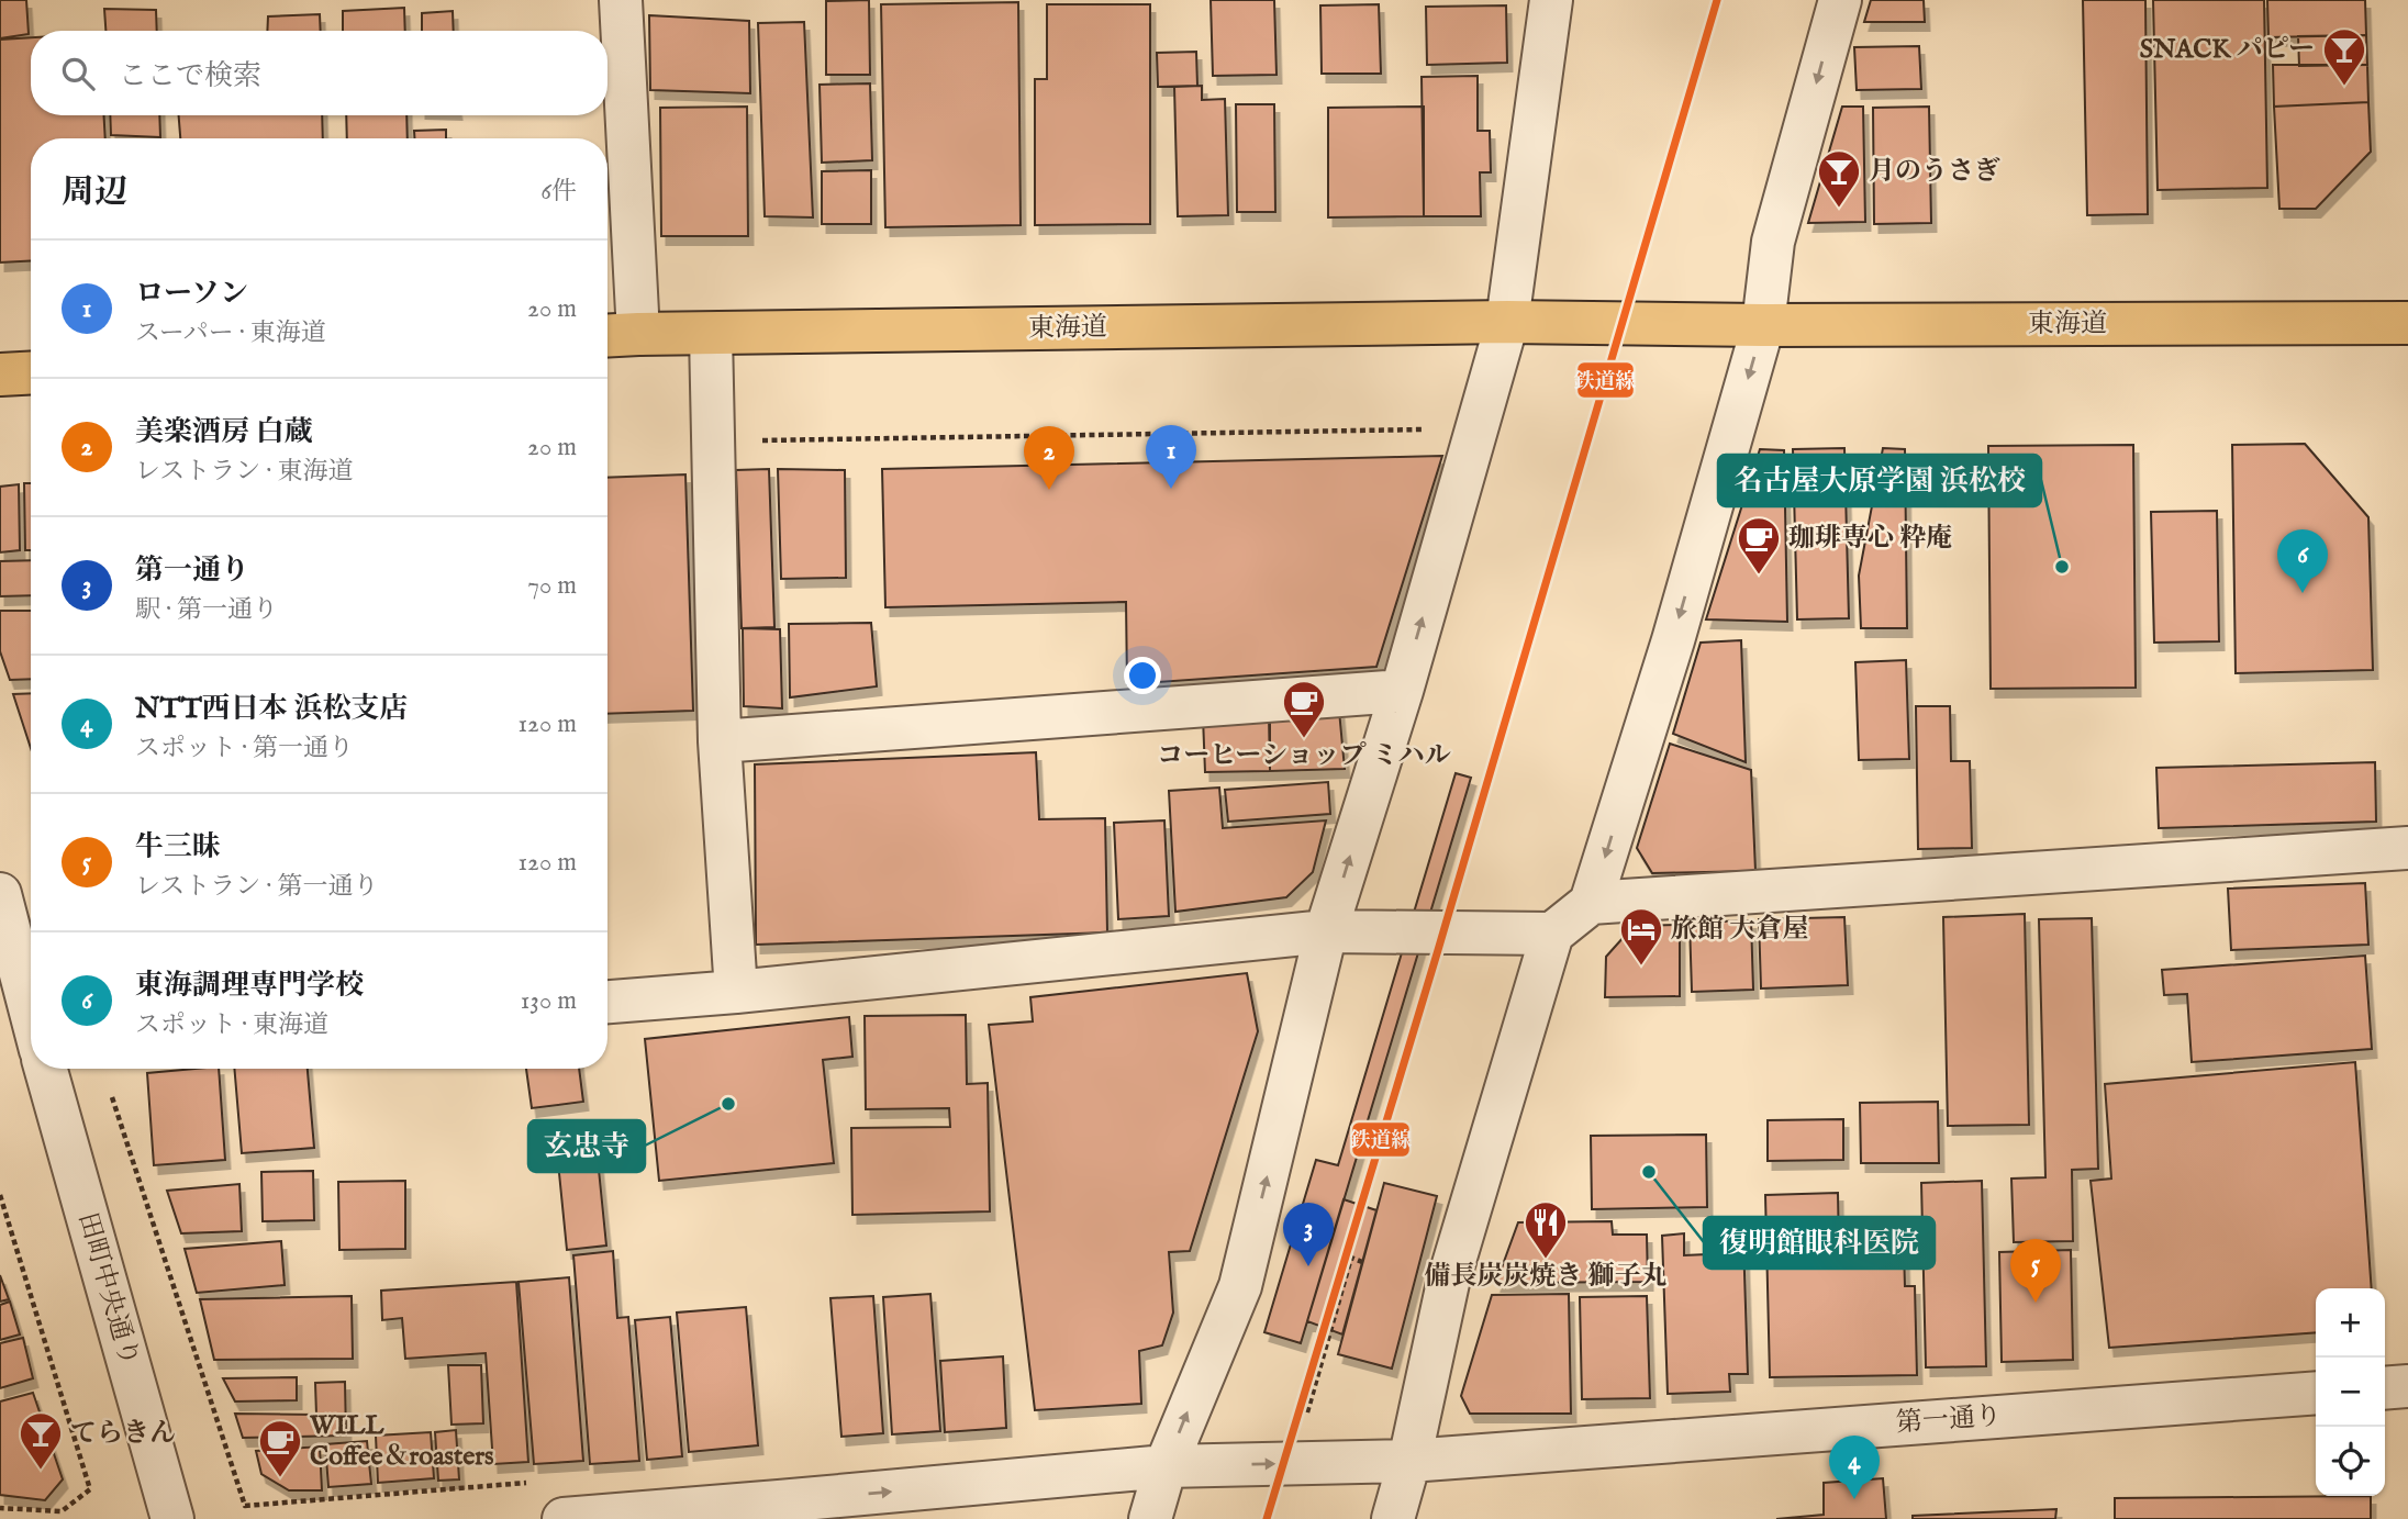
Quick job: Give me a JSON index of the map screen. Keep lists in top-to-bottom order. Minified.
{"streets":{"highway":["東海道"],"street":["田町中央通り","第一通り"]},"places":{"bar":["SNACK パピー","月のうさぎ","てらきん"],"other":["名古屋大原学園 浜松校","玄忠寺","復明館眼科医院"],"cafe":["珈琲専心 粋庵","コーヒーショップ ミハル","WILL Coffee＆roasters"],"hotel":["旅館 大倉屋"],"restaurant":["備長炭炭焼き 獅子丸"]},"lines":["transit line 鉄道線"],"page":{"search":"ここで検索","heading":["周辺","6件"],"list":[{"mark":"1","name":"ローソン","note":"スーパー · 東海道","value":"20 m"},{"mark":"2","name":"美楽酒房 白蔵","note":"レストラン · 東海道","value":"20 m"},{"mark":"3","name":"第一通り","note":"駅 · 第一通り","value":"70 m"},{"mark":"4","name":"NTT西日本 浜松支店","note":"スポット · 第一通り","value":"120 m"},{"mark":"5","name":"牛三昧","note":"レストラン · 第一通り","value":"120 m"},{"mark":"6","name":"東海調理専門学校","note":"スポット · 東海道","value":"130 m"}],"pins":["1","2","6","3","5","4"],"map_buttons":["+","−"]}}
